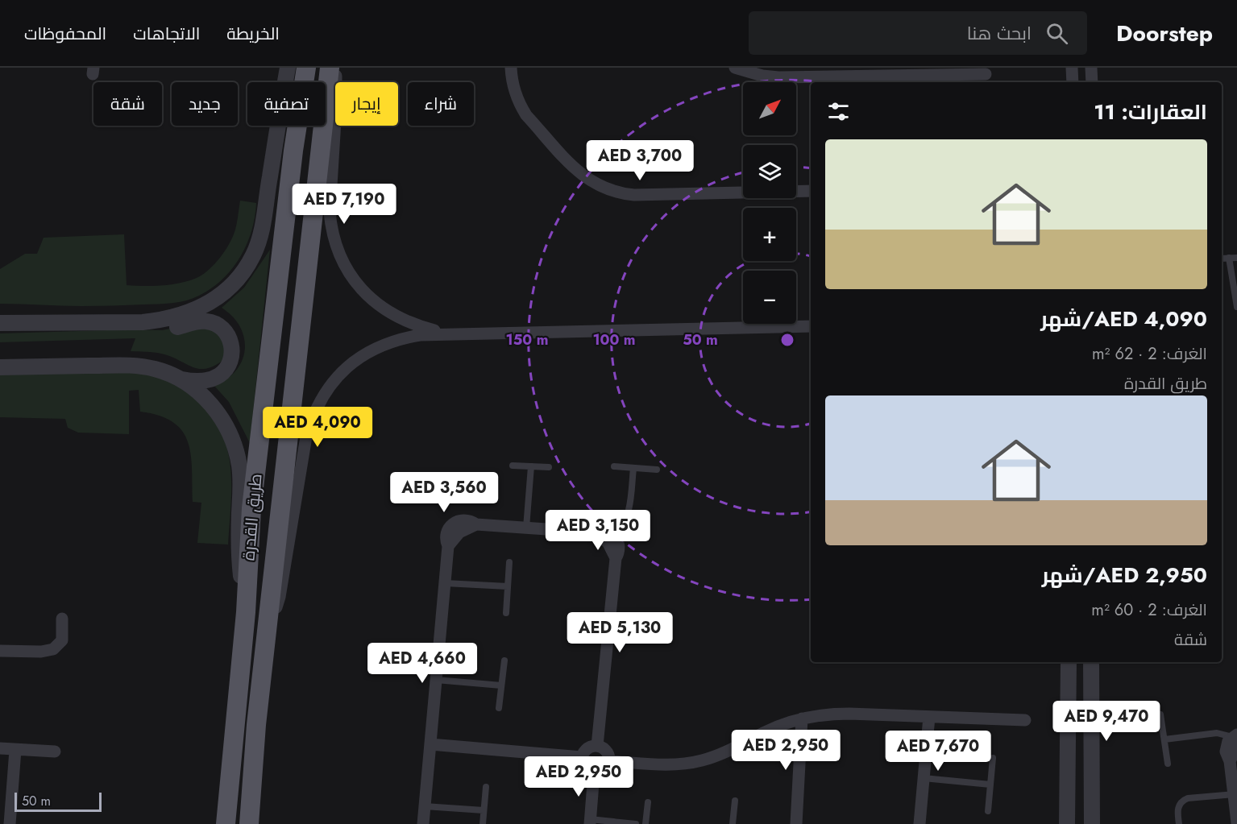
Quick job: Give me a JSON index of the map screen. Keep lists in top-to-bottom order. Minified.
{"streets":{"main road":["طريق القدرة"]},"scale_bar":"50 m","north":"top right","page":{"header":"Doorstep","search":"ابحث هنا","nav":["الخريطة","الاتجاهات","المحفوظات"],"map_buttons":["+","−"],"chip":["شراء","إيجار","تصفية","جديد","شقة"],"heading":"العقارات: 11","price":["AED 3,700","AED 7,190","AED 4,090","AED 3,560","AED 3,150","AED 5,130","AED 4,660","AED 9,470","AED 2,950","AED 7,670","AED 2,950"],"list":[{"name":"AED 4,090/شهر","note":"الغرف: 2 · 62 m² · طريق القدرة"},{"name":"AED 2,950/شهر","note":"الغرف: 2 · 60 m² · شقة"}],"scale":"50 m"},"rings":["50 m","150 m","100 m"]}
